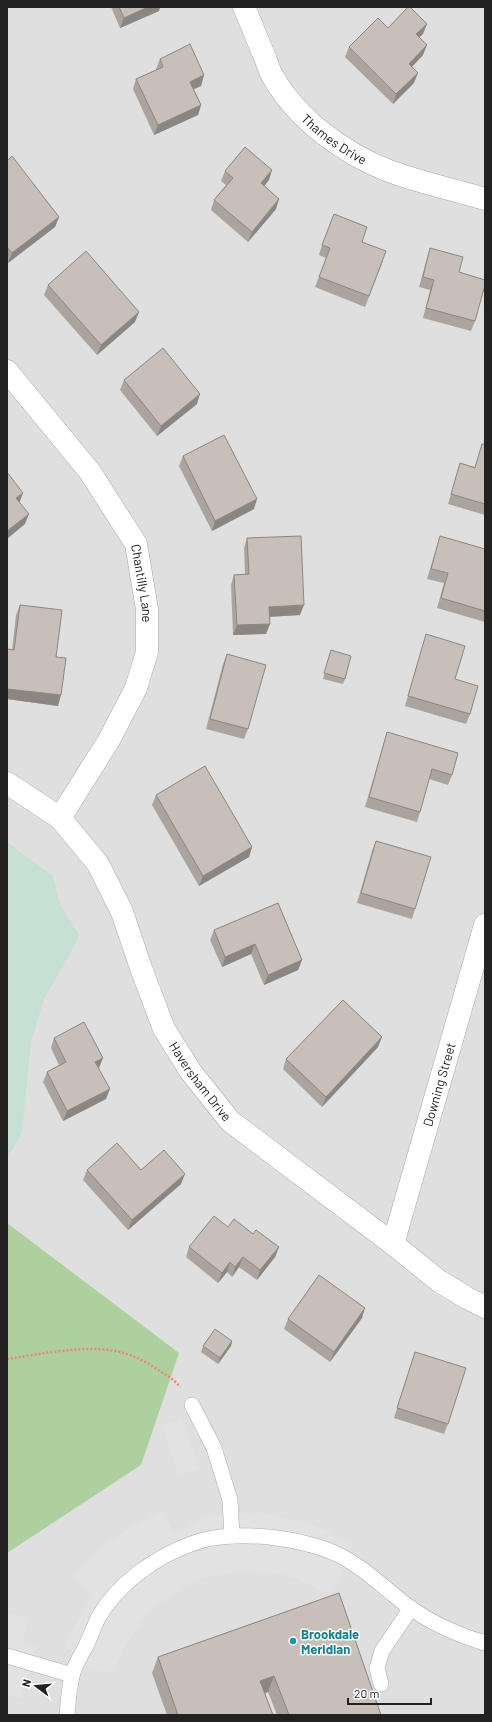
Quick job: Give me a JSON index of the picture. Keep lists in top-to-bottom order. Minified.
{"streets":{"street":["Thames Drive","Chantilly Lane","Haversham Drive","Downing Street"]},"crossings":[["Chantilly Lane","Haversham Drive"],["Haversham Drive","Downing Street"]],"places":["Brookdale Meridian"],"scale_bar":"20 m","north":"left"}
